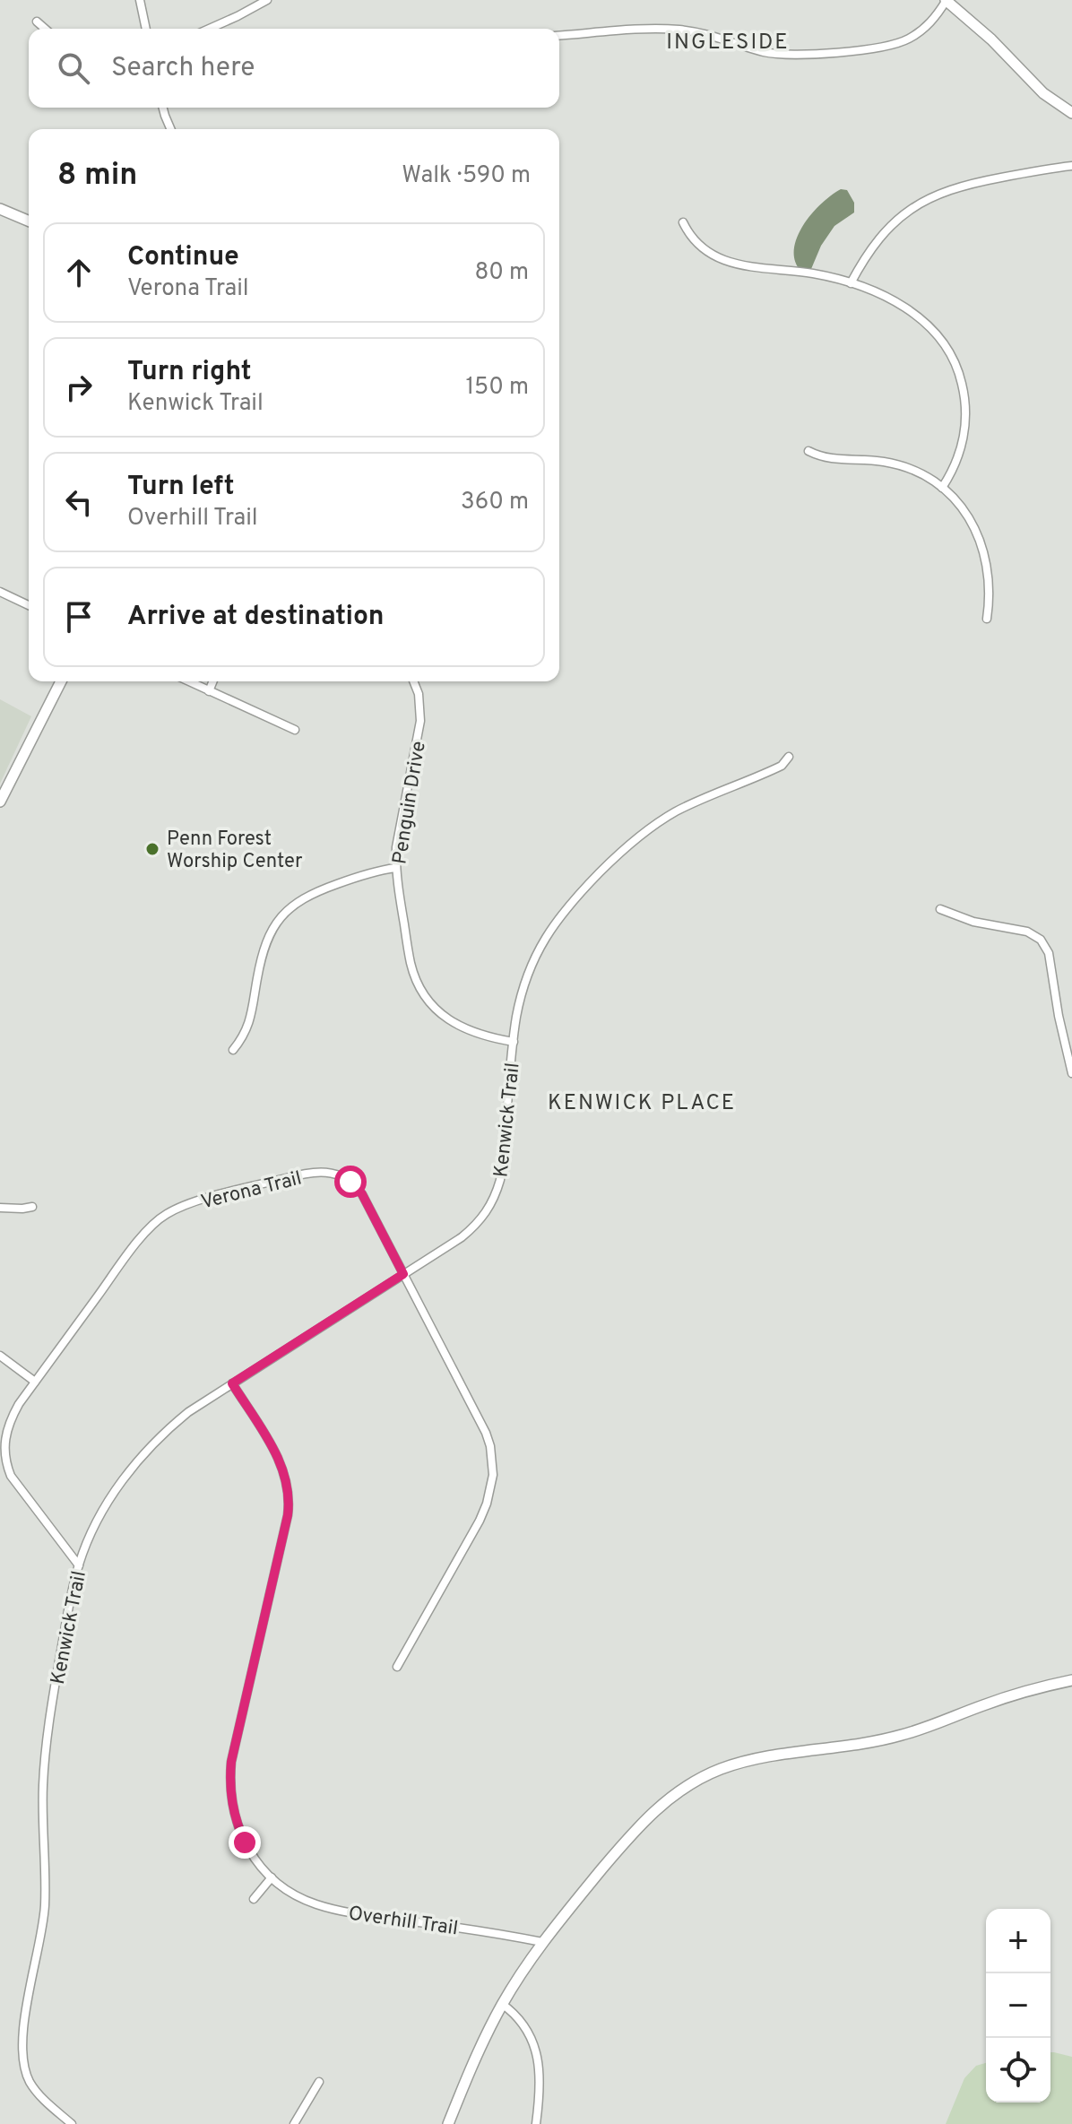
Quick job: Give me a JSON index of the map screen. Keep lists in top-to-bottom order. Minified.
{"streets":{"street":["Penguin Drive","Kenwick Trail","Verona Trail","Overhill Trail"]},"crossings":[["Penguin Drive","Kenwick Trail"],["Kenwick Trail","Verona Trail"],["Kenwick Trail","Overhill Trail"]],"districts":["INGLESIDE","KENWICK PLACE"],"places":["Penn Forest Worship Center"],"page":{"search":"Search here","heading":["8 min","Walk · 590 m"],"list":[["Continue","Verona Trail","80 m"],["Turn right","Kenwick Trail","150 m"],["Turn left","Overhill Trail","360 m"],"Arrive at destination"],"map_buttons":["+","−"]}}
